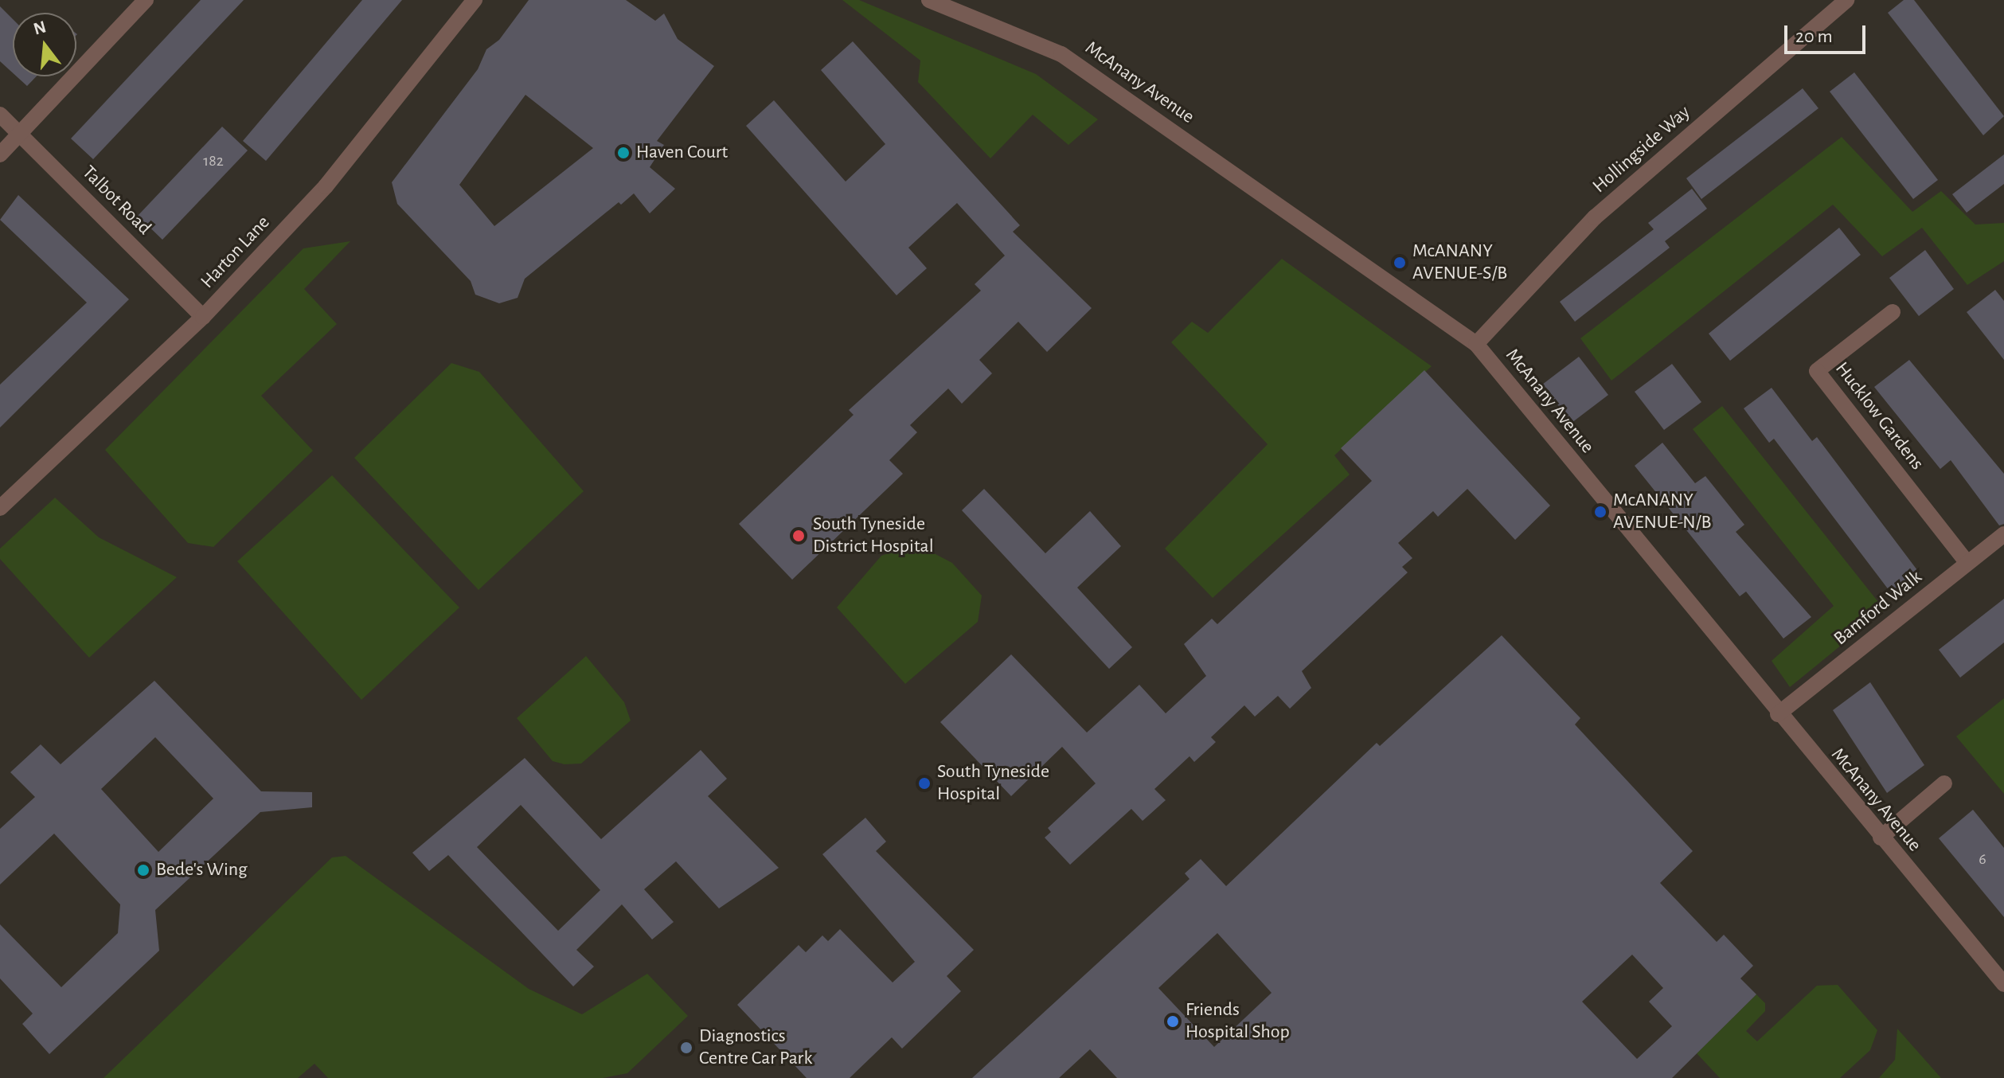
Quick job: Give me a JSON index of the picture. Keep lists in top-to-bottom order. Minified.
{"streets":{"street":["McAnany Avenue","Hollingside Way","Talbot Road","Harton Lane","Hucklow Gardens","Bamford Walk"]},"crossings":[["McAnany Avenue","Hollingside Way"],["McAnany Avenue","Bamford Walk"],["Talbot Road","Harton Lane"],["Hucklow Gardens","Bamford Walk"]],"places":["Haven Court","McANANY AVENUE-S/B","McANANY AVENUE-N/B","South Tyneside District Hospital","South Tyneside Hospital","Bede's Wing","Friends Hospital Shop","Diagnostics Centre Car Park"],"house_numbers":["182","6"],"scale_bar":"20 m","north":"top"}
